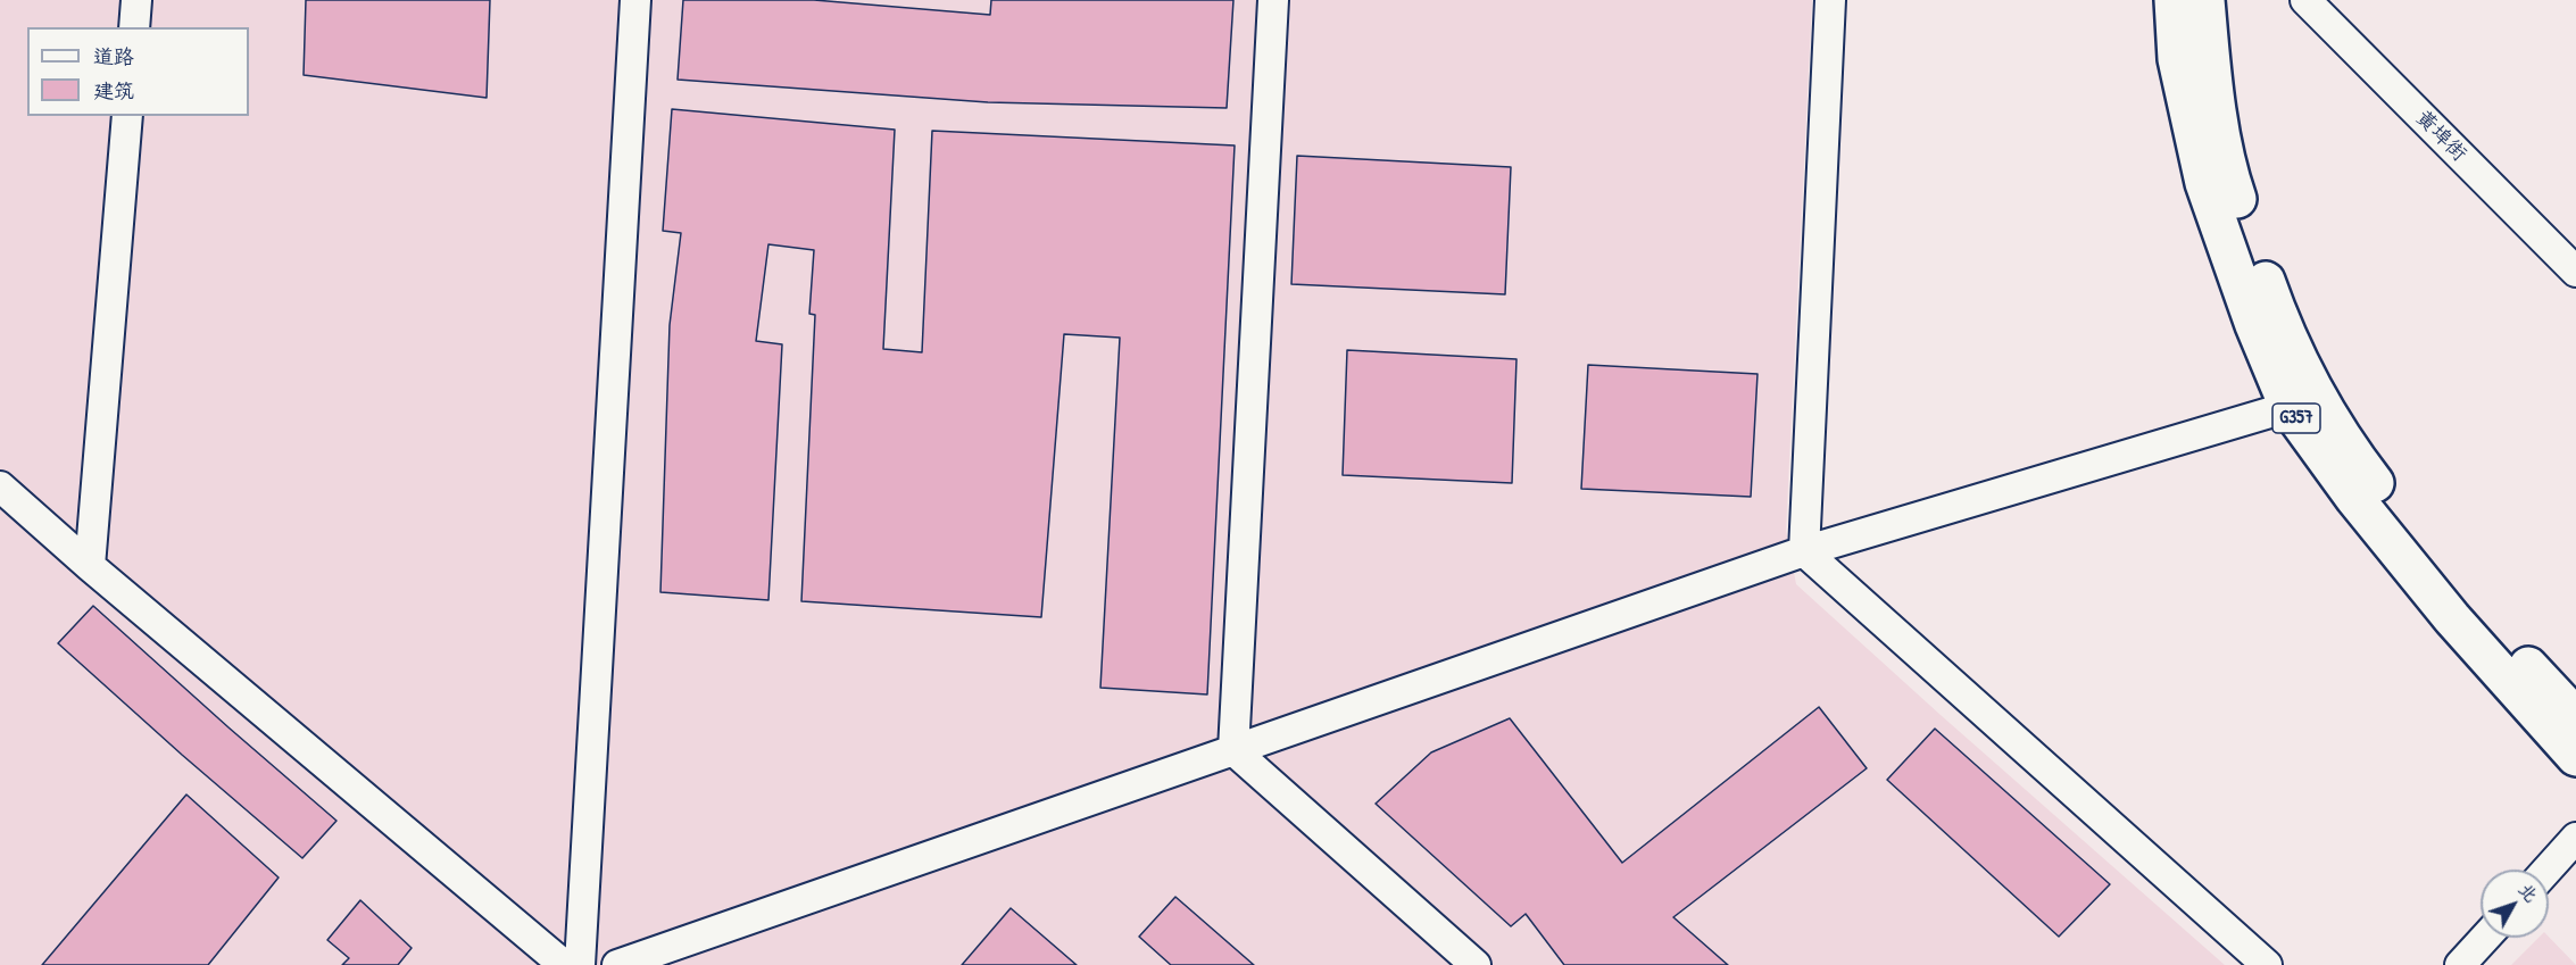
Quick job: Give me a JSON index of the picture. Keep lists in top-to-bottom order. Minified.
{"streets":{"highway":["G357"],"street":["黄埠街"]},"legend":["道路","建筑"],"north":"top right"}
